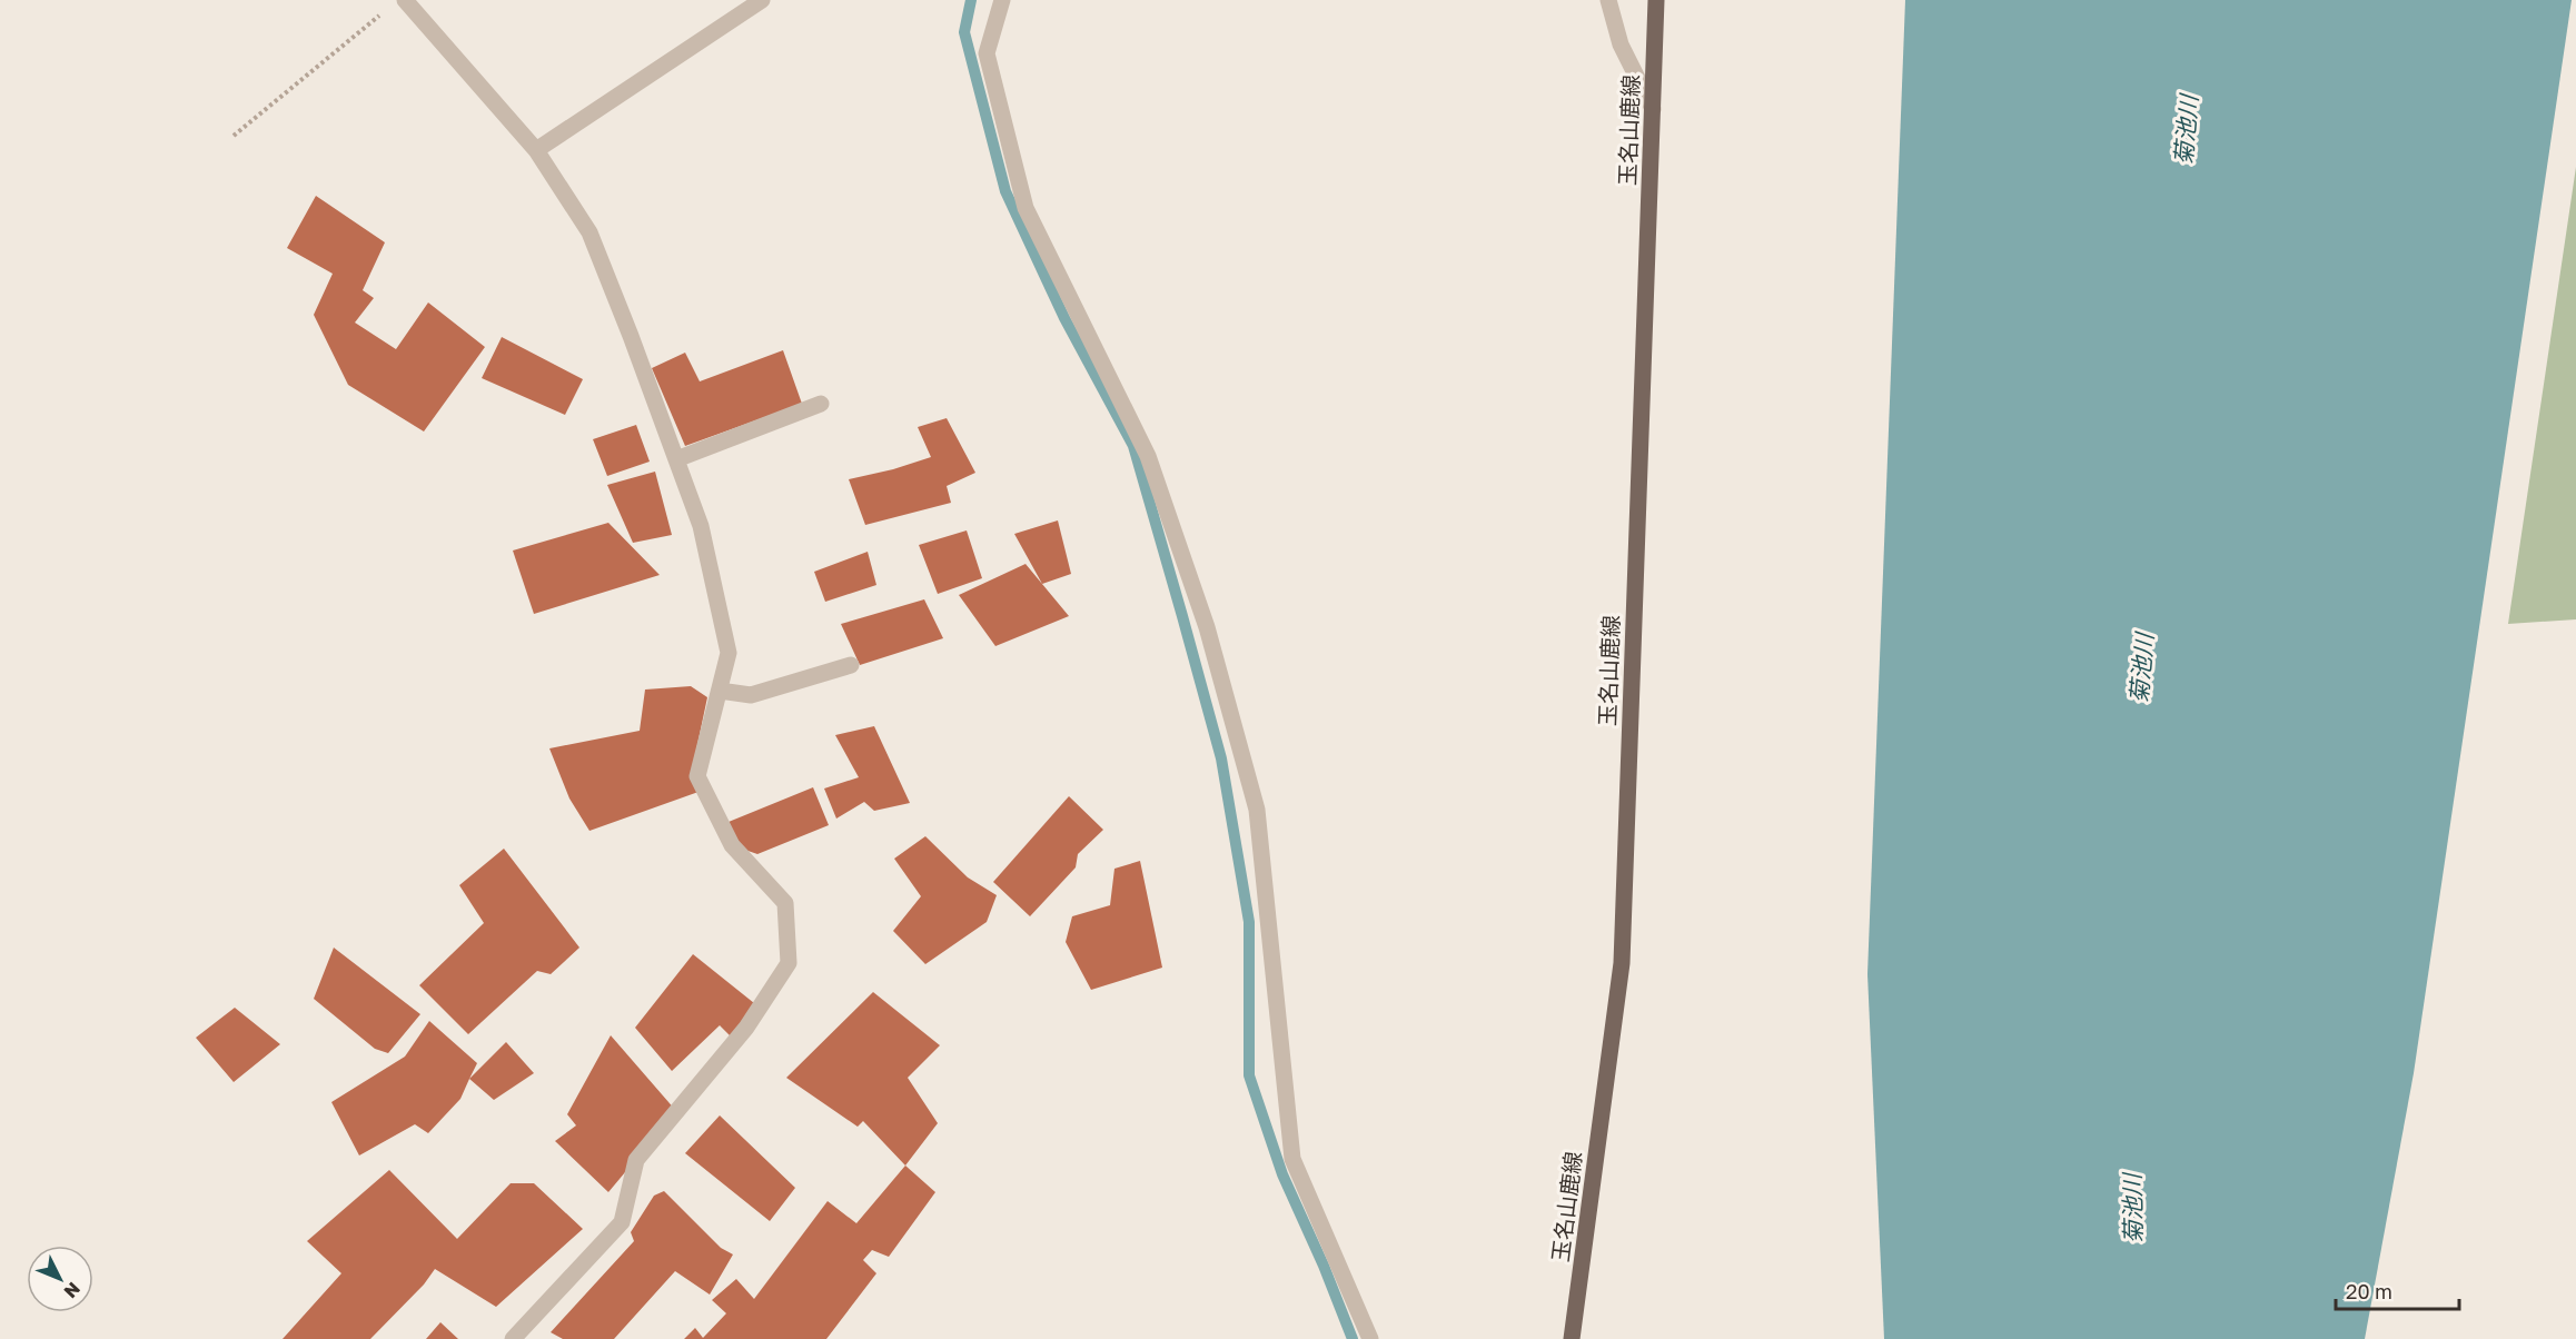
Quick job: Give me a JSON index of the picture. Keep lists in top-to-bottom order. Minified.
{"streets":{"main road":["玉名山鹿線"]},"water":["菊池川"],"scale_bar":"20 m","north":"bottom right"}
